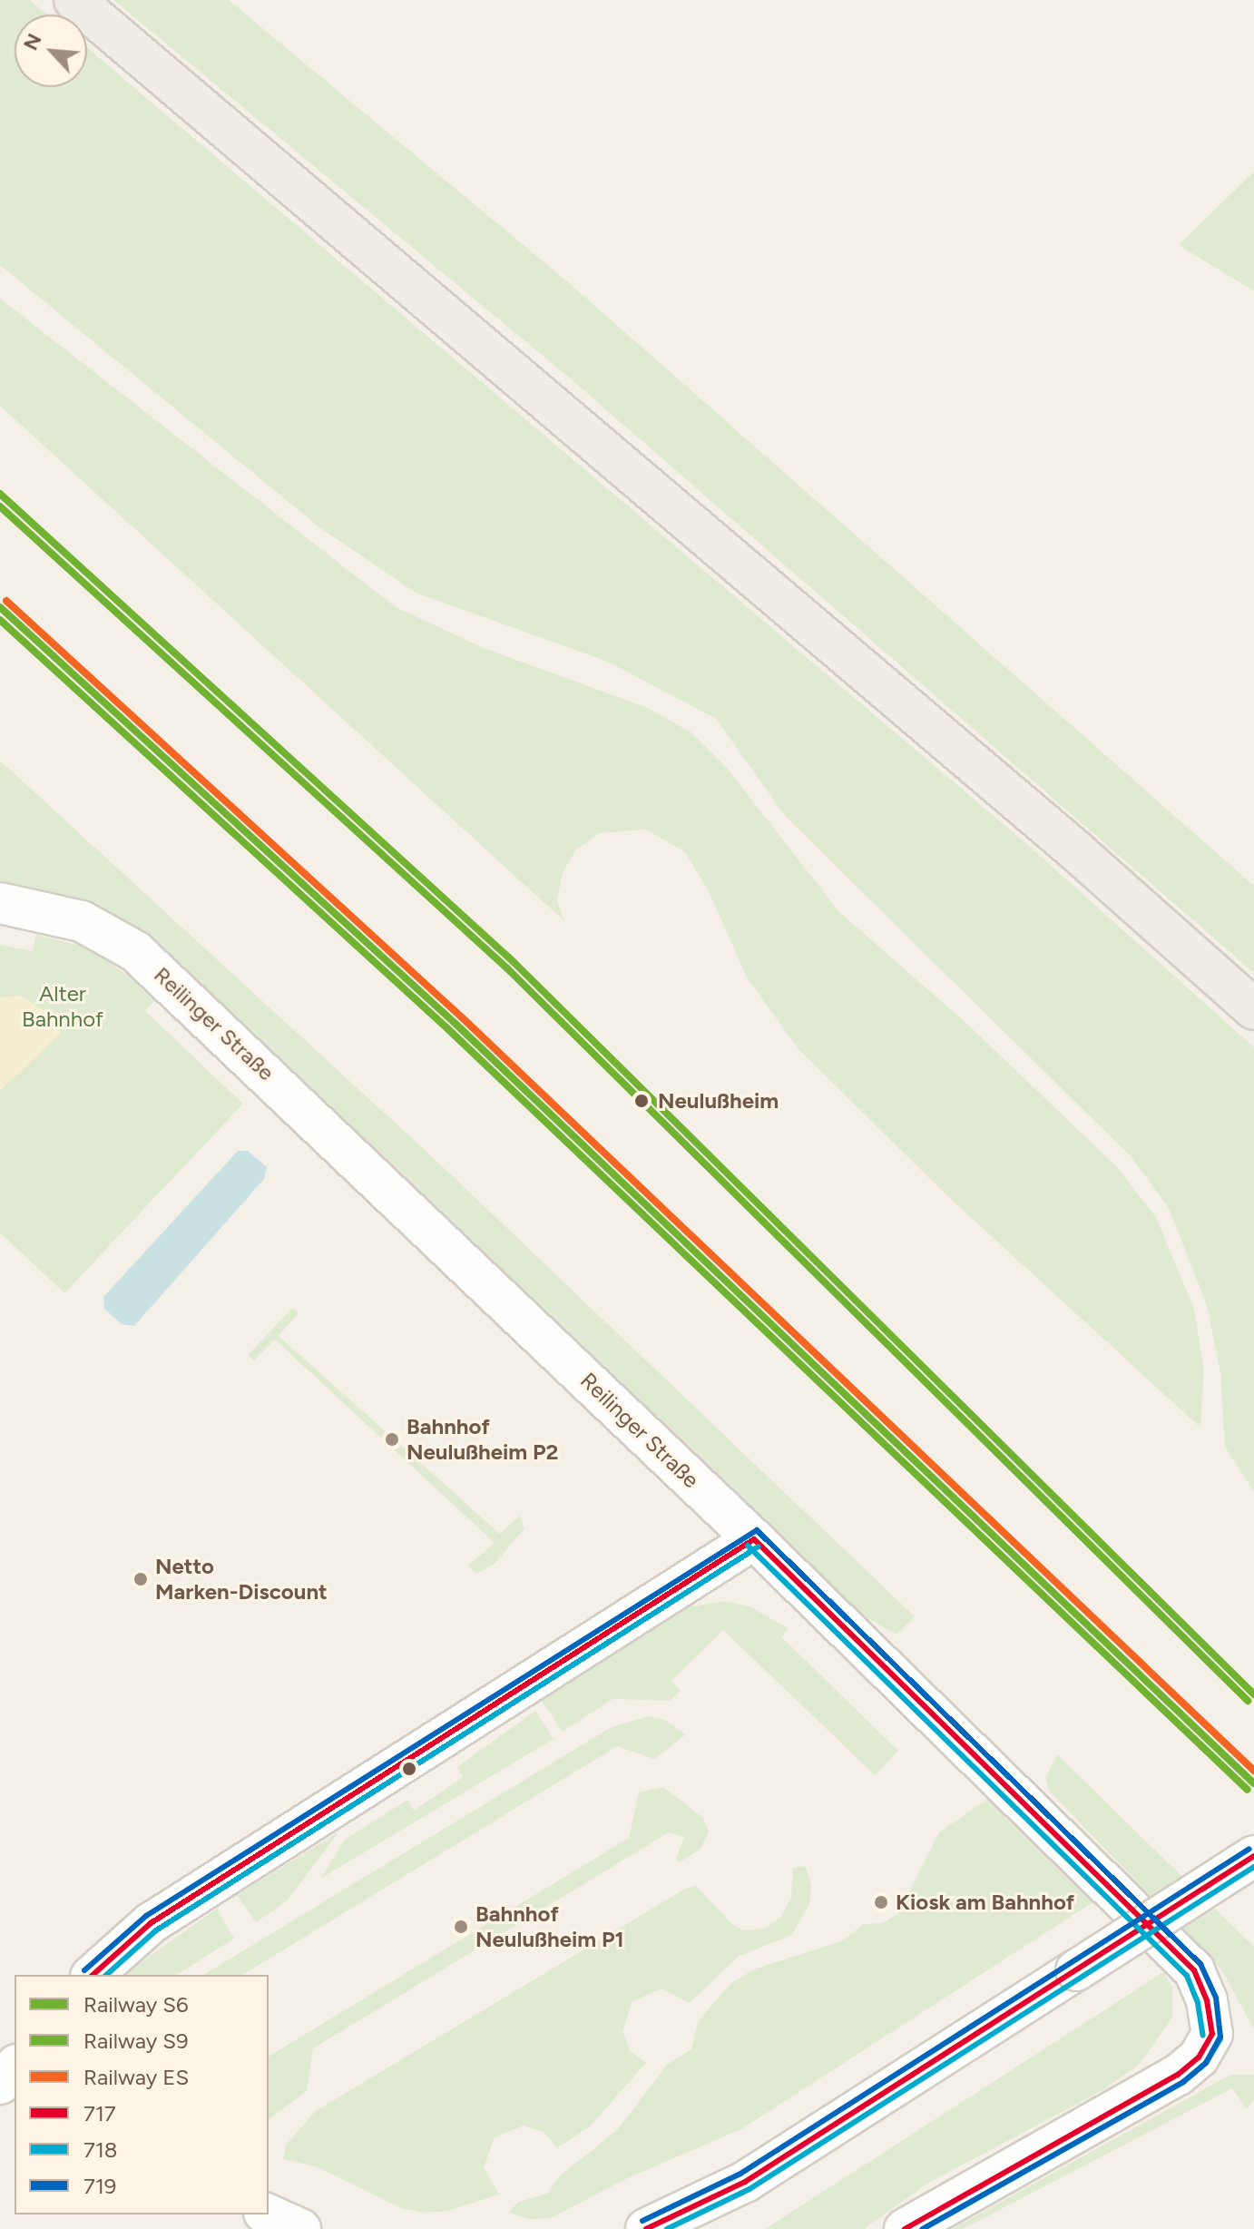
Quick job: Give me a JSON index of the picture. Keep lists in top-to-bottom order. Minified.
{"streets":{"street":["Reilinger Straße"]},"parks":["Alter Bahnhof"],"places":["Neulußheim","Bahnhof Neulußheim P2","Netto Marken-Discount","Kiosk am Bahnhof","Bahnhof Neulußheim P1"],"lines":["rail line S6","rail line S9","rail line ES","transit line 719","transit line 717","transit line 718"],"legend":["Railway S6","Railway S9","Railway ES","717","718","719"],"north":"top left"}
